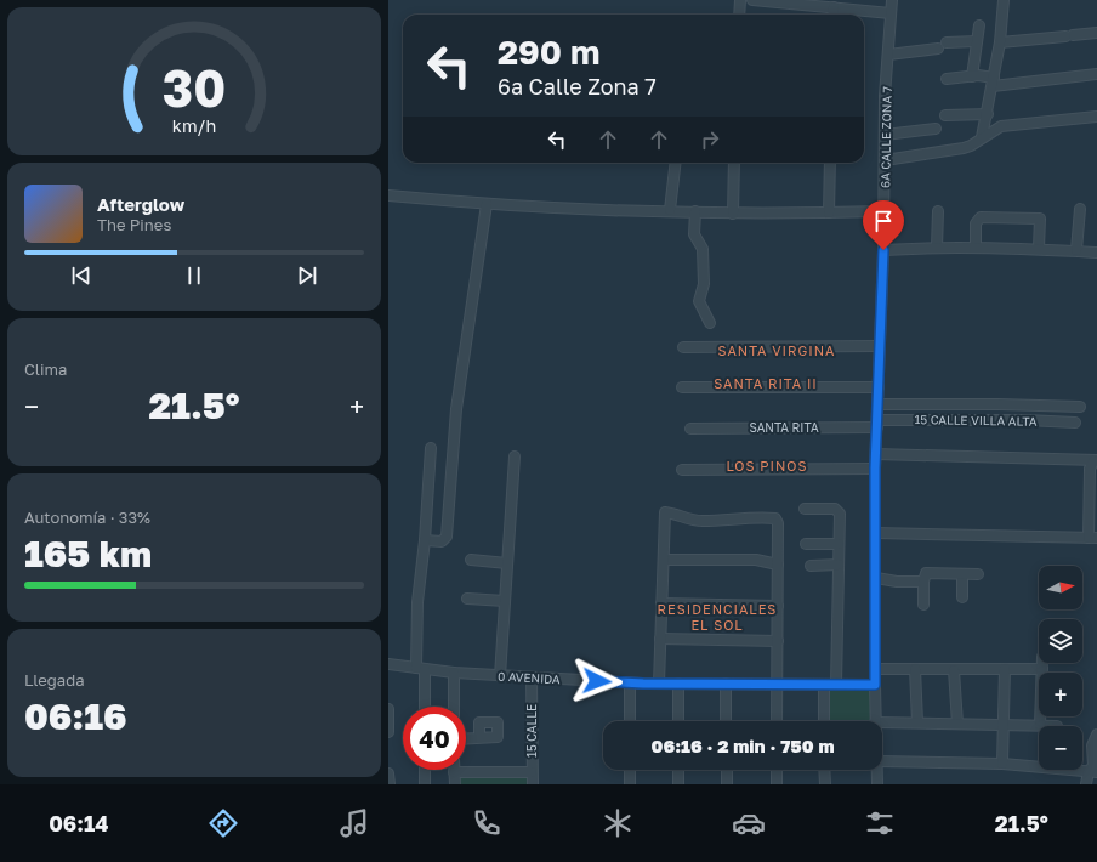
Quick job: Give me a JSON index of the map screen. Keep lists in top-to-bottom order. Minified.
{"streets":{"street":["6A CALLE ZONA 7","15 CALLE VILLA ALTA","SANTA RITA","0 AVENIDA","15 CALLE"]},"crossings":[["6A CALLE ZONA 7","15 CALLE VILLA ALTA"],["6A CALLE ZONA 7","SANTA RITA"],["6A CALLE ZONA 7","0 AVENIDA"],["15 CALLE VILLA ALTA","SANTA RITA"],["0 AVENIDA","15 CALLE"]],"districts":["SANTA VIRGINA","SANTA RITA II","LOS PINOS","RESIDENCIALES EL SOL"],"north":"right","page":{"turn":["290 m","6a Calle Zona 7"],"song":["Afterglow","The Pines"],"tile":["Clima",["Autonomía · 33%","165 km"],["Llegada","06:16"]],"heat":["−","21.5°","+"],"map_buttons":["+","−"],"limit":"40","trip":"06:16 · 2 min · 750 m","tabs":["06:14","21.5°"],"gauge":["30","km/h"]}}
